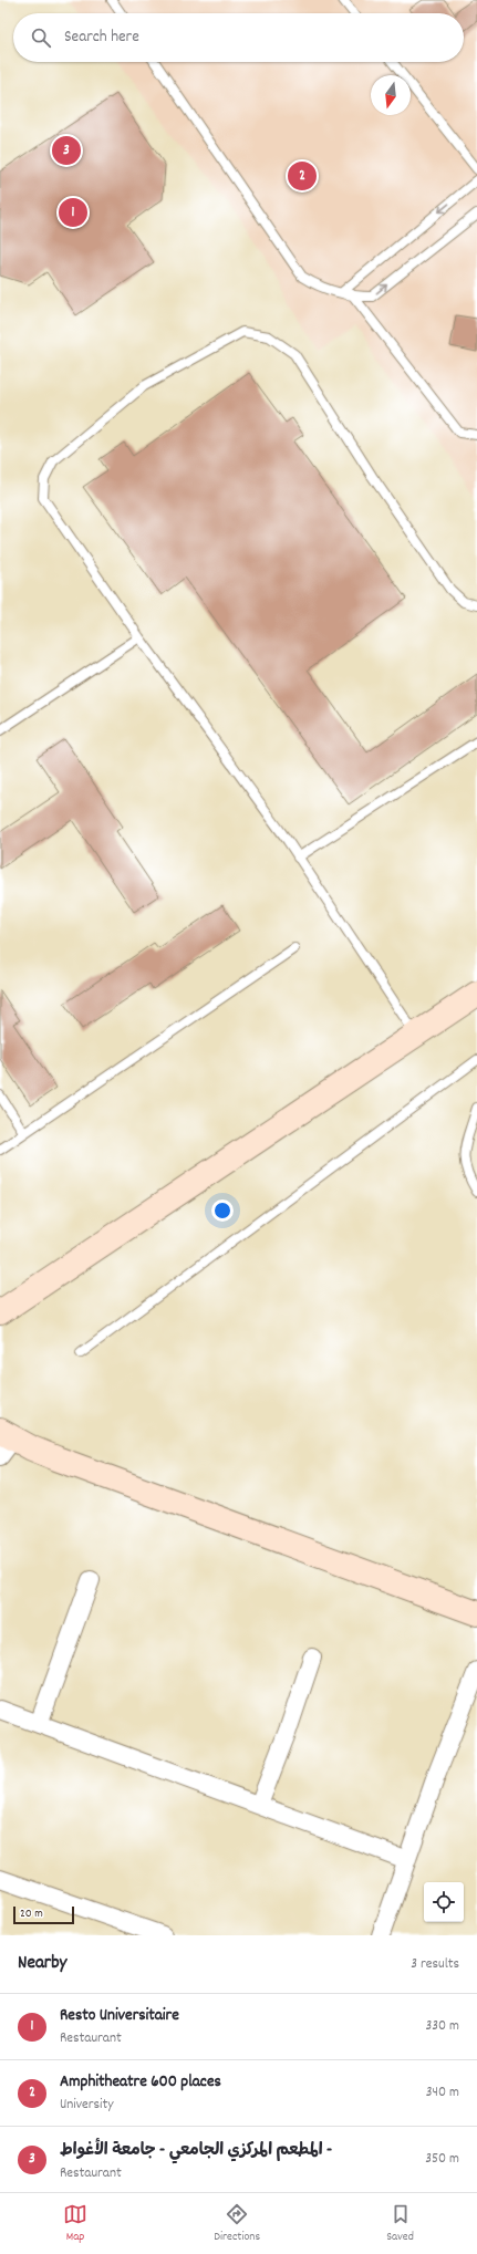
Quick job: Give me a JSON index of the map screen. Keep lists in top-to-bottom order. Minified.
{"scale_bar":"20 m","north":"bottom","page":{"search":"Search here","pins":["3","2","1"],"scale":"20 m","heading":["Nearby","3 results"],"list":[{"mark":"1","name":"Resto Universitaire","note":"Restaurant","value":"330 m"},{"mark":"2","name":"Amphitheatre 600 places","note":"University","value":"340 m"},{"mark":"3","name":"المطعم المركزي الجامعي - جامعة الأغواط -","note":"Restaurant","value":"350 m"}],"nav":["Map","Directions","Saved"]}}
